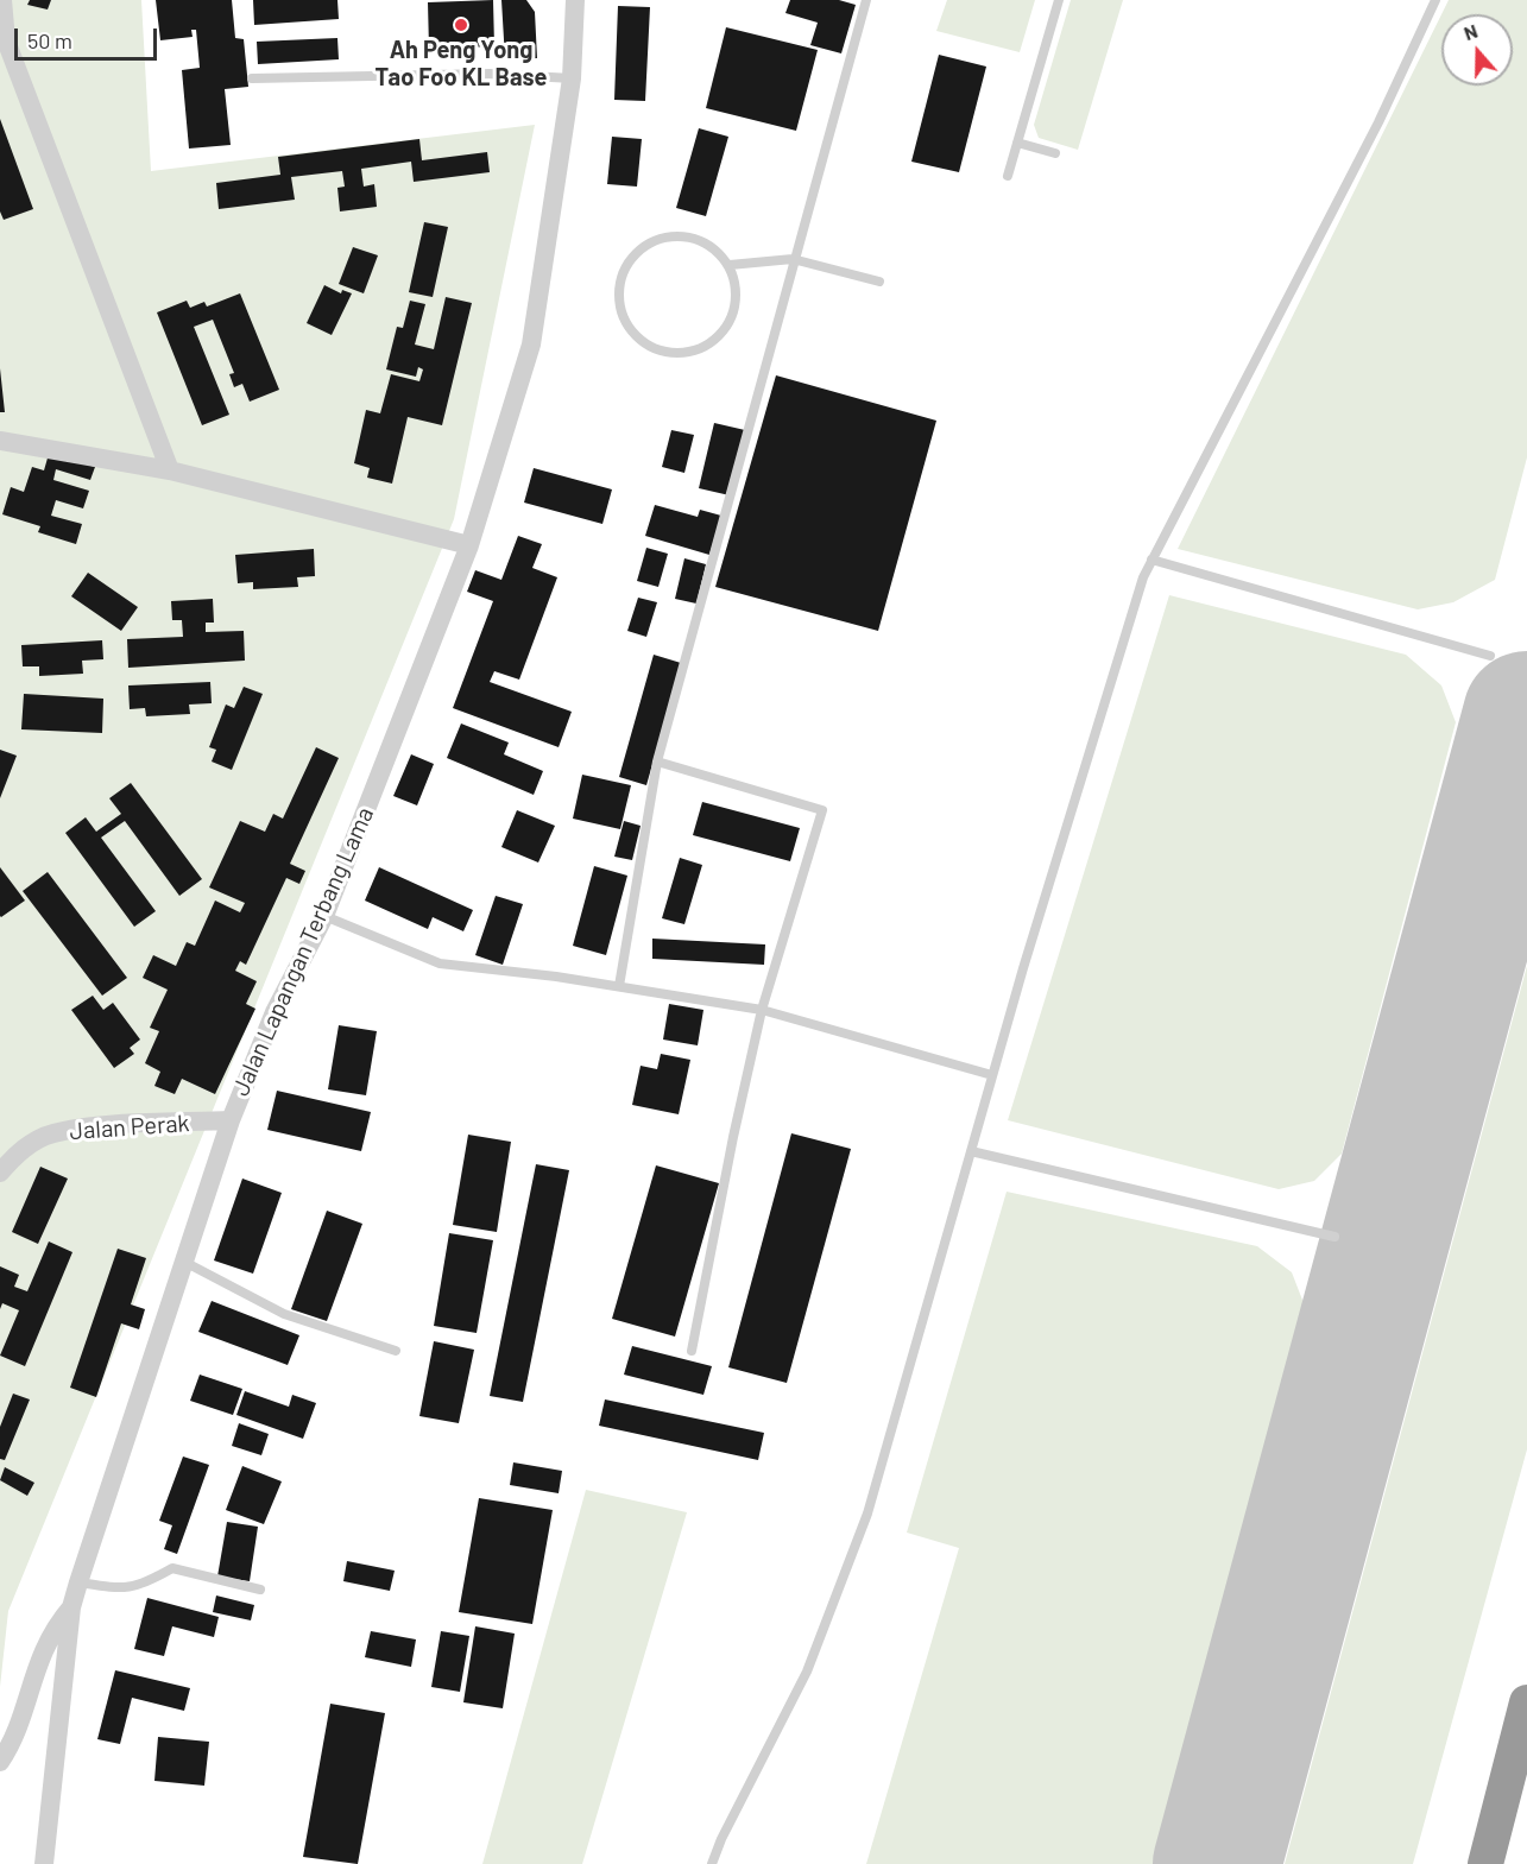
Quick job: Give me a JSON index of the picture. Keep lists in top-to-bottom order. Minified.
{"streets":{"street":["Jalan Lapangan Terbang Lama","Jalan Perak"]},"crossings":[["Jalan Lapangan Terbang Lama","Jalan Perak"]],"places":["Ah Peng Yong Tao Foo KL Base"],"scale_bar":"50 m","north":"top"}
